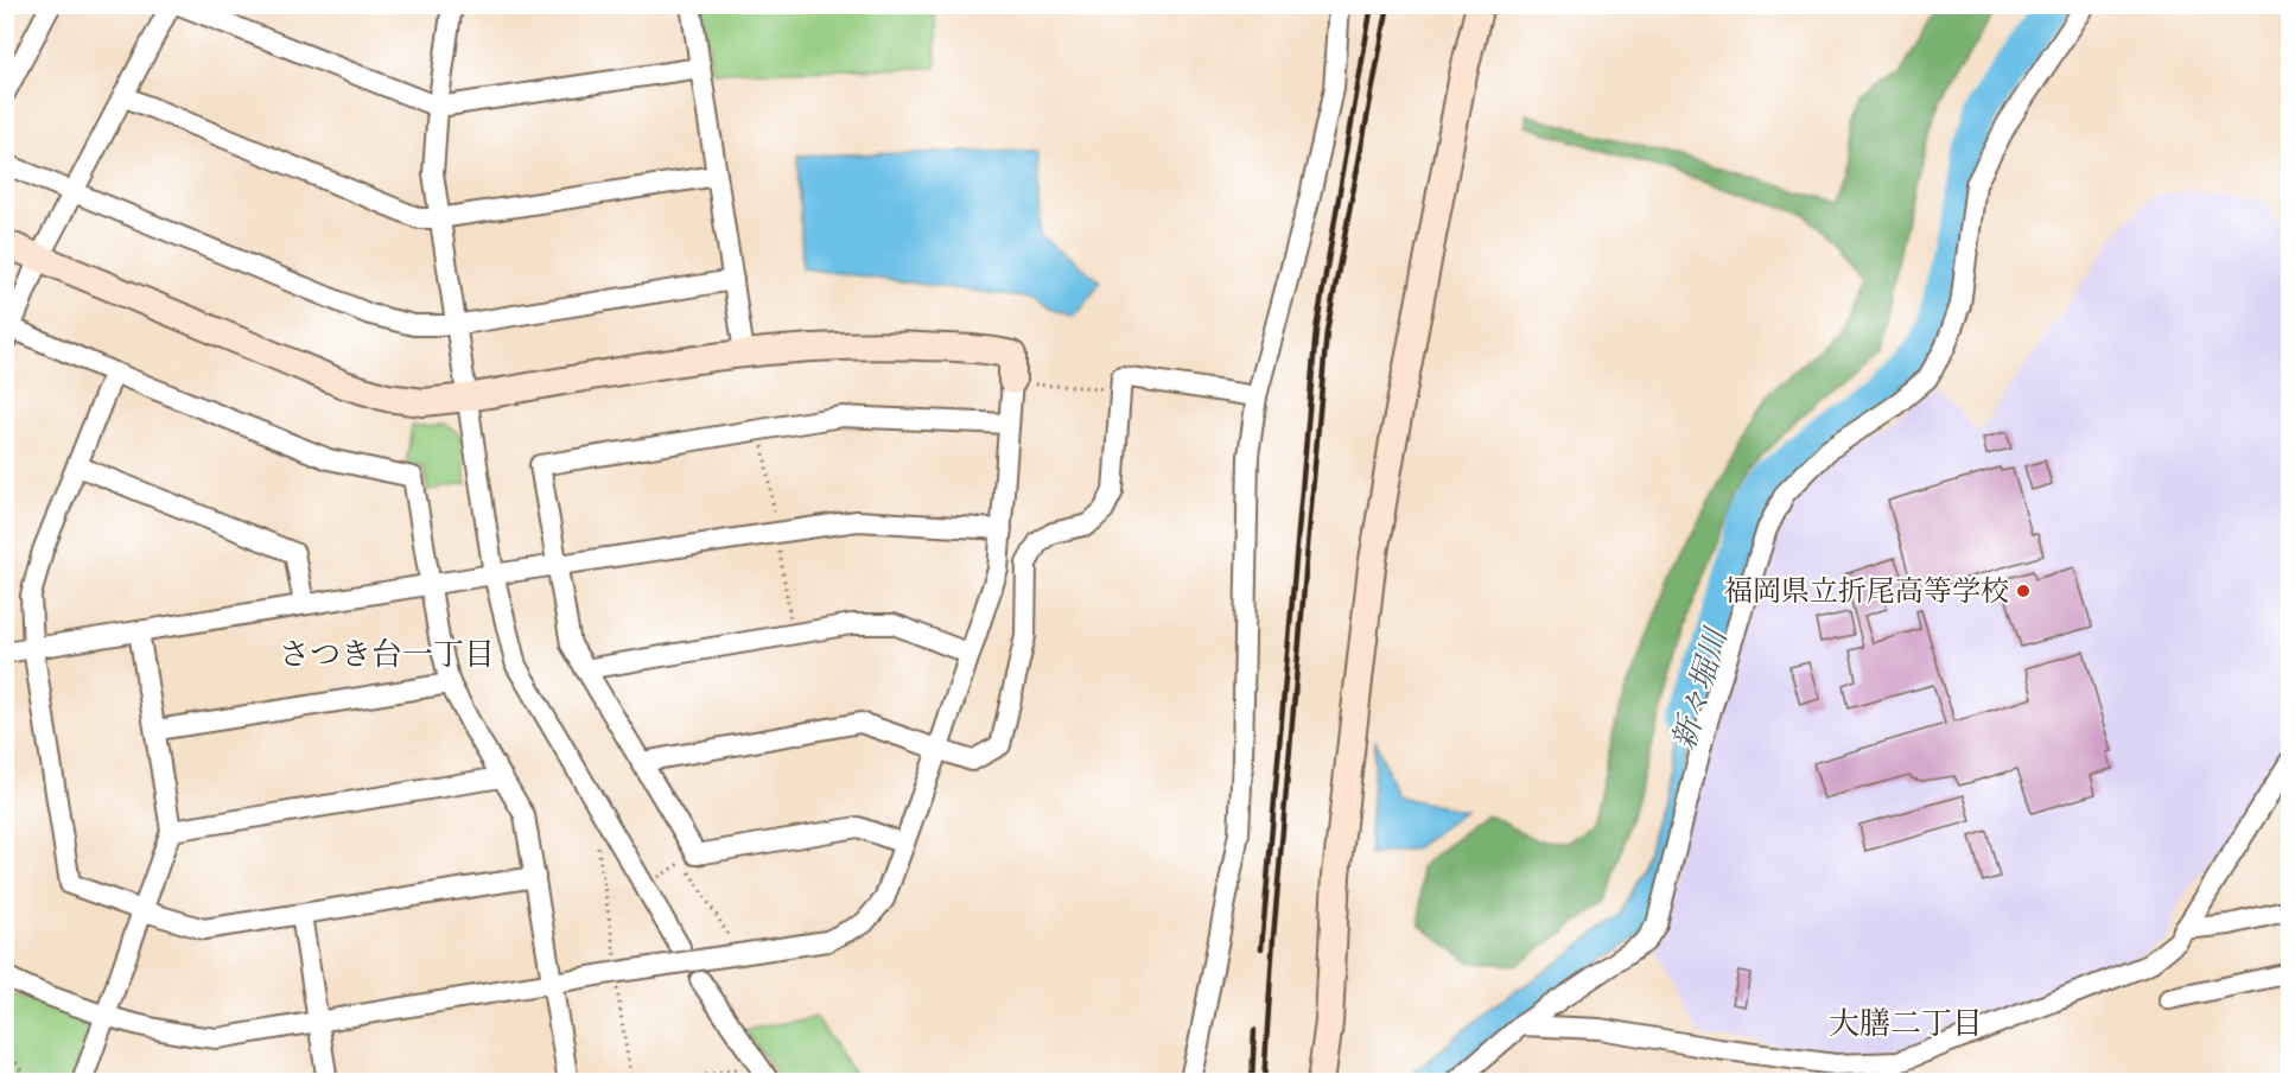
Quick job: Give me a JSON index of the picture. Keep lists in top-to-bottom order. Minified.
{"districts":["さつき台一丁目","大膳二丁目"],"water":["新々堀川"],"places":["福岡県立折尾高等学校"]}
